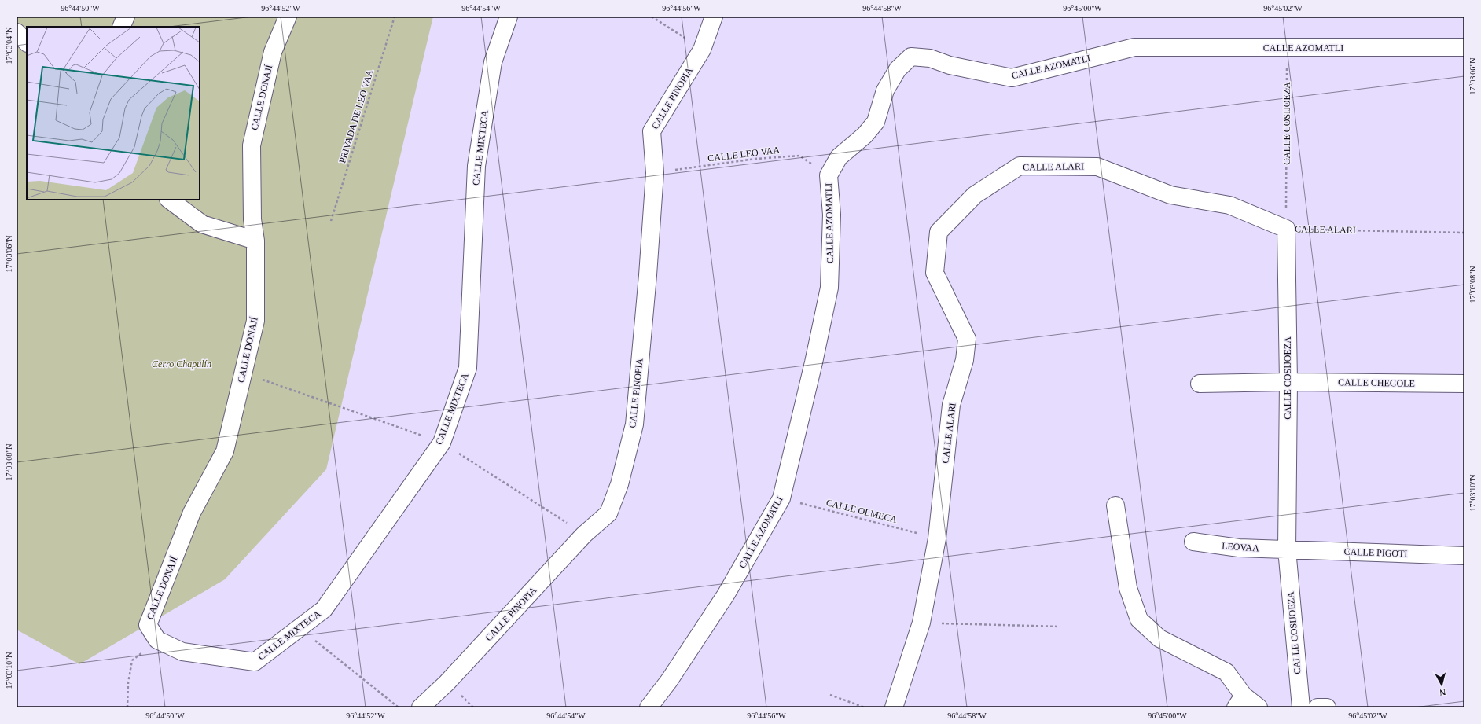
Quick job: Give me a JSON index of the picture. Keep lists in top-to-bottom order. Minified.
{"streets":{"street":["CALLE AZOMATLI","CALLE DONAJÍ","CALLE PINOPIA","CALLE COSIJOEZA","CALLE MIXTECA","CALLE ALARI","CALLE CHEGOLE","LEOVAA","CALLE PIGOTI"],"path":["PRIVADA DE LEO VAA","CALLE LEO VAA","CALLE OLMECA"]},"crossings":[["CALLE AZOMATLI","CALLE COSIJOEZA"],["CALLE AZOMATLI","CALLE LEO VAA"],["CALLE AZOMATLI","CALLE OLMECA"],["CALLE DONAJÍ","CALLE MIXTECA"],["CALLE PINOPIA","CALLE LEO VAA"],["CALLE COSIJOEZA","CALLE ALARI"],["CALLE COSIJOEZA","CALLE CHEGOLE"],["CALLE COSIJOEZA","LEOVAA"],["CALLE COSIJOEZA","CALLE PIGOTI"],["CALLE ALARI","CALLE OLMECA"],["LEOVAA","CALLE PIGOTI"]],"parks":["Cerro Chapulín"],"north":"bottom","coordinates":["96°44'50\"W","96°44'52\"W","96°44'54\"W","96°44'56\"W","96°44'58\"W","96°45'00\"W","96°45'02\"W","17°03'04\"N","17°03'06\"N","17°03'08\"N","17°03'10\"N"]}
